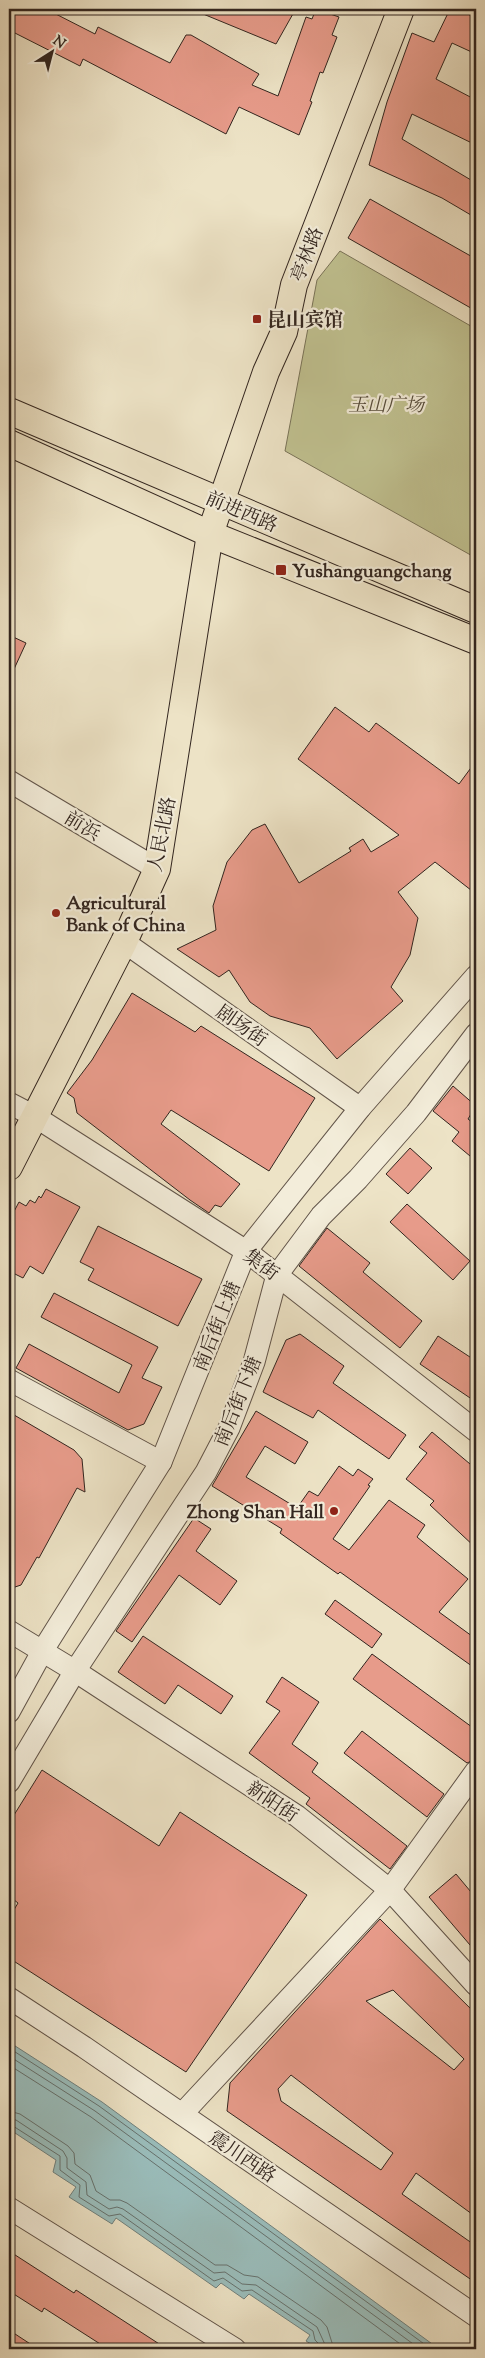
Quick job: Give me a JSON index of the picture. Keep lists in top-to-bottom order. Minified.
{"streets":{"main road":["亭林路","前进西路","人民北路"],"street":["前浜","剧场街","集街","南后街上塘","南后街下塘","新阳街","震川西路"]},"crossings":[["亭林路","前进西路"],["亭林路","人民北路"],["前进西路","人民北路"],["前浜","人民北路"],["人民北路","剧场街"],["人民北路","集街"],["剧场街","南后街上塘"],["集街","南后街上塘"],["集街","南后街下塘"],["南后街上塘","新阳街"],["南后街下塘","新阳街"]],"parks":["玉山广场"],"places":{"transit":["昆山宾馆","Yushanguangchang"],"other":["Agricultural Bank of China","Zhong Shan Hall"]},"north":"top right"}
